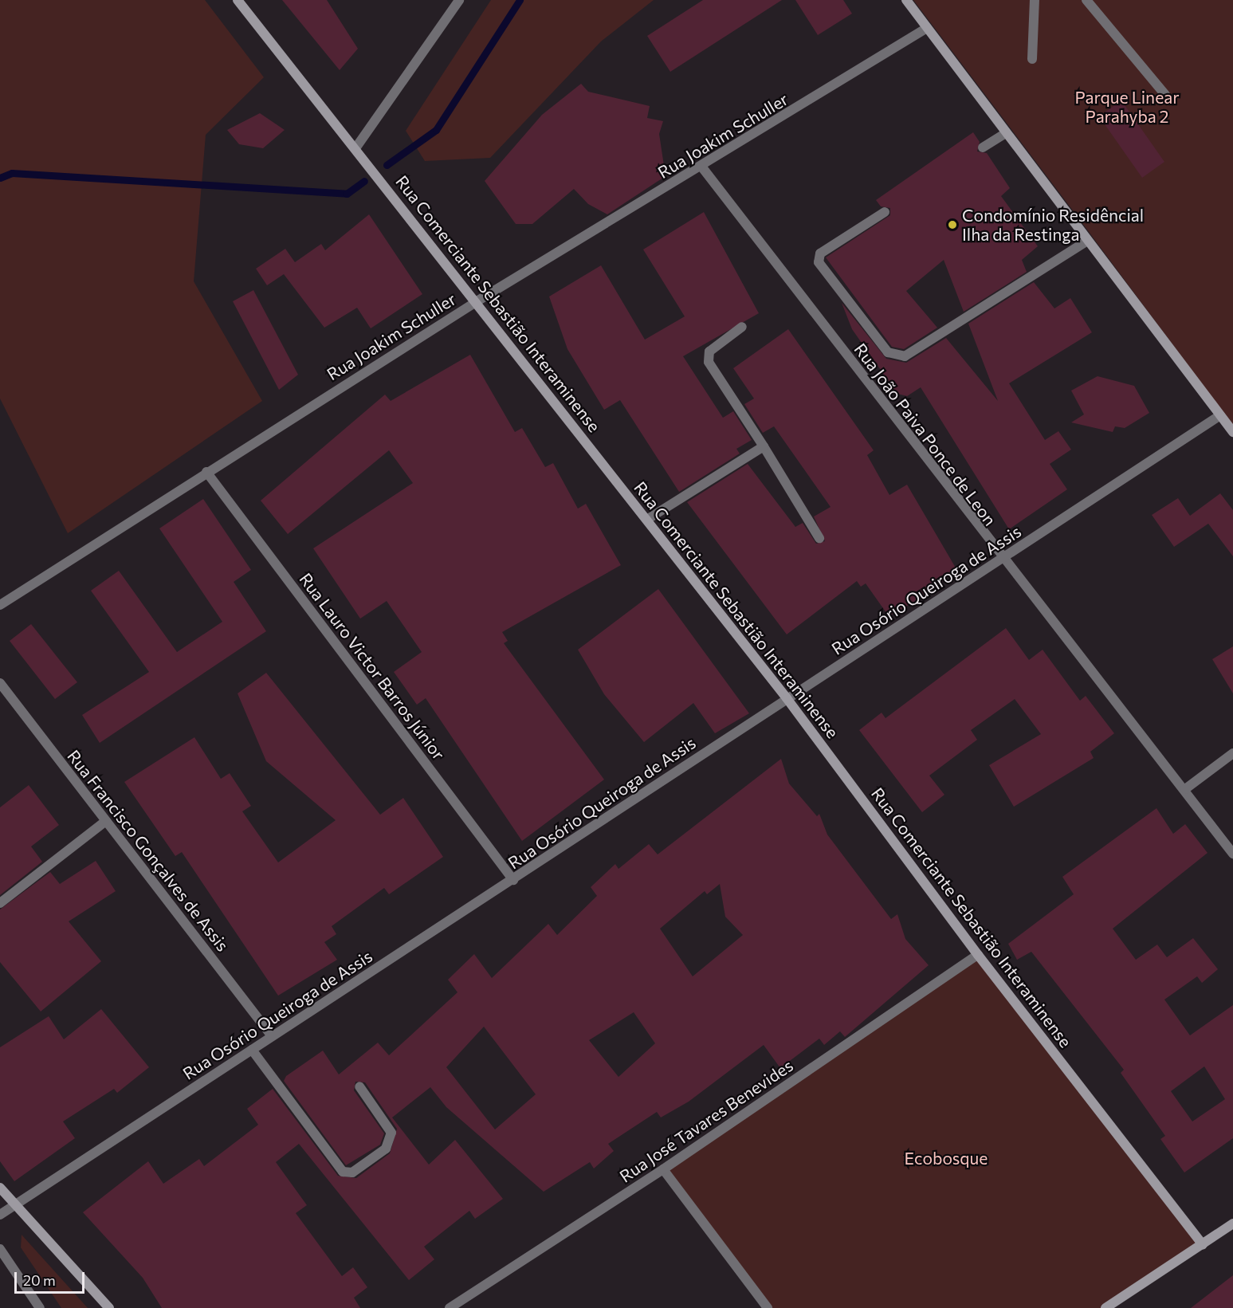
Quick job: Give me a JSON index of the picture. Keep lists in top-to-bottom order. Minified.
{"streets":{"street":["Rua Joakim Schuller","Rua Comerciante Sebastião Interaminense","Rua João Paiva Ponce de Leon","Rua Osório Queiroga de Assis","Rua Lauro Victor Barros Júnior","Rua Francisco Gonçalves de Assis","Rua José Tavares Benevides"]},"crossings":[["Rua Joakim Schuller","Rua Comerciante Sebastião Interaminense"],["Rua Joakim Schuller","Rua João Paiva Ponce de Leon"],["Rua Joakim Schuller","Rua Lauro Victor Barros Júnior"],["Rua Comerciante Sebastião Interaminense","Rua Osório Queiroga de Assis"],["Rua Comerciante Sebastião Interaminense","Rua José Tavares Benevides"],["Rua João Paiva Ponce de Leon","Rua Osório Queiroga de Assis"],["Rua Osório Queiroga de Assis","Rua Lauro Victor Barros Júnior"],["Rua Osório Queiroga de Assis","Rua Francisco Gonçalves de Assis"]],"parks":["Parque Linear Parahyba 2","Ecobosque"],"places":["Condomínio Residêncial Ilha da Restinga"],"scale_bar":"20 m"}
